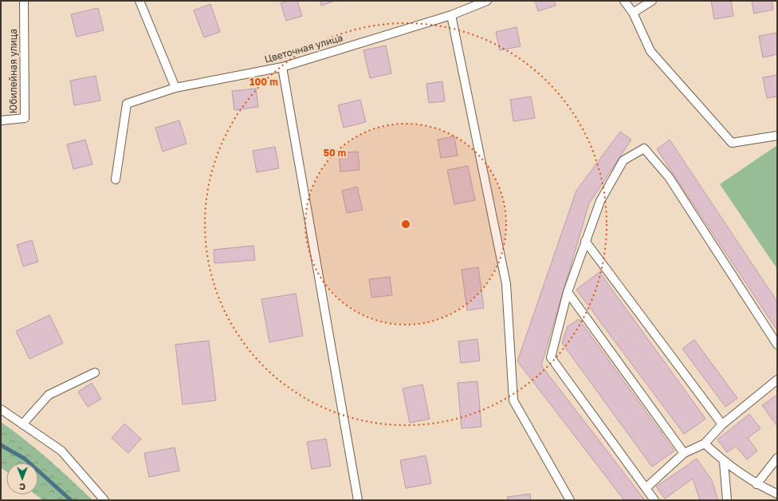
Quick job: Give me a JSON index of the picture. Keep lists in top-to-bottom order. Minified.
{"streets":{"lane":["Цветочная улица","Юбилейная улица"]},"north":"bottom","rings":["100 m","50 m"]}
